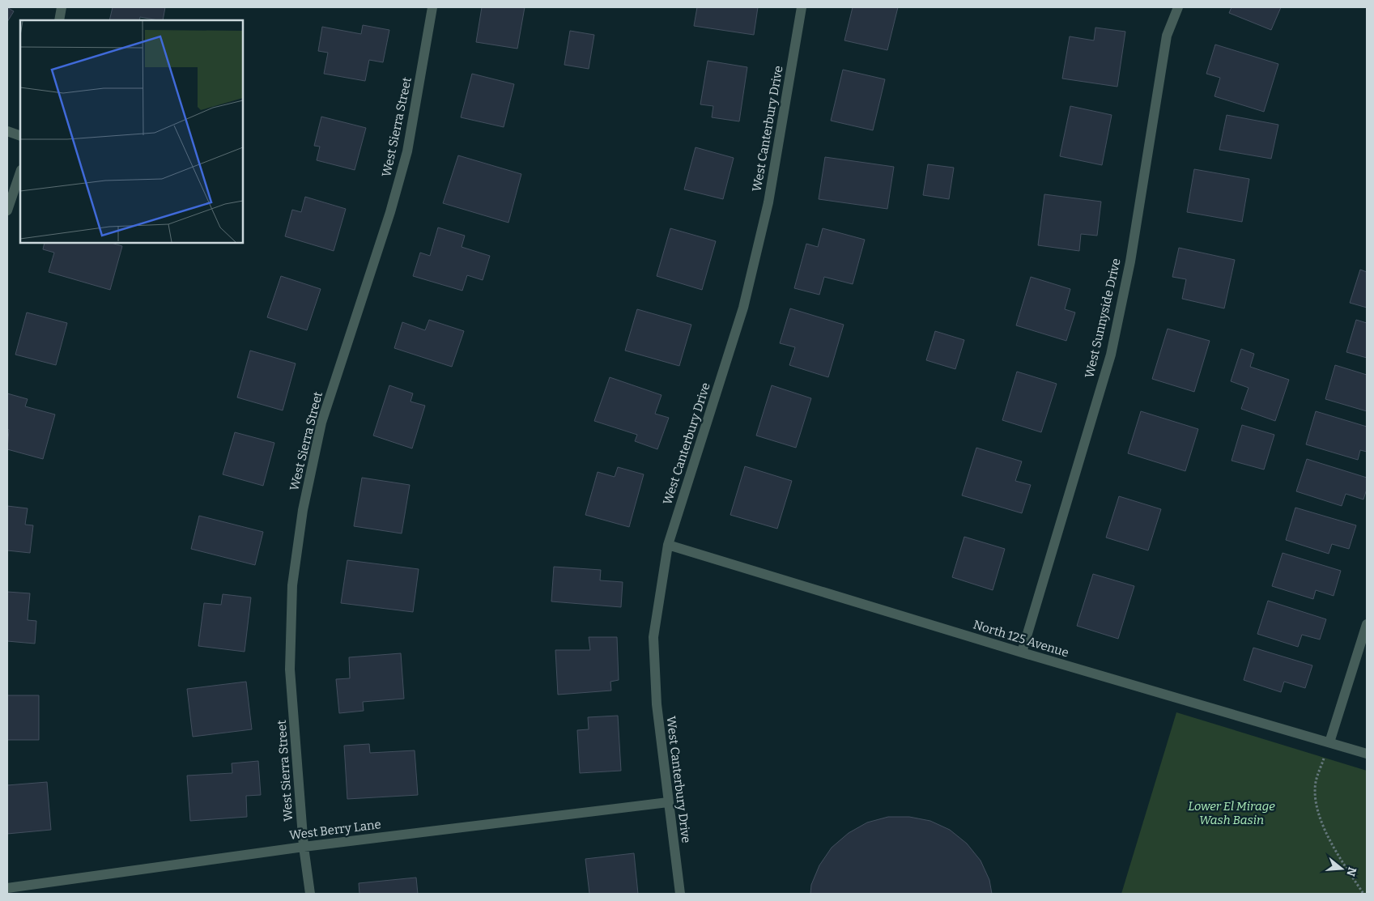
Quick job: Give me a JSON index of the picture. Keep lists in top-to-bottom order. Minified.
{"streets":{"street":["West Sierra Street","West Canterbury Drive","West Sunnyside Drive","North 125 Avenue","West Berry Lane"]},"crossings":[["West Sierra Street","West Berry Lane"],["West Canterbury Drive","North 125 Avenue"],["West Canterbury Drive","West Berry Lane"],["West Sunnyside Drive","North 125 Avenue"]],"parks":["Lower El Mirage Wash Basin"],"north":"right"}
